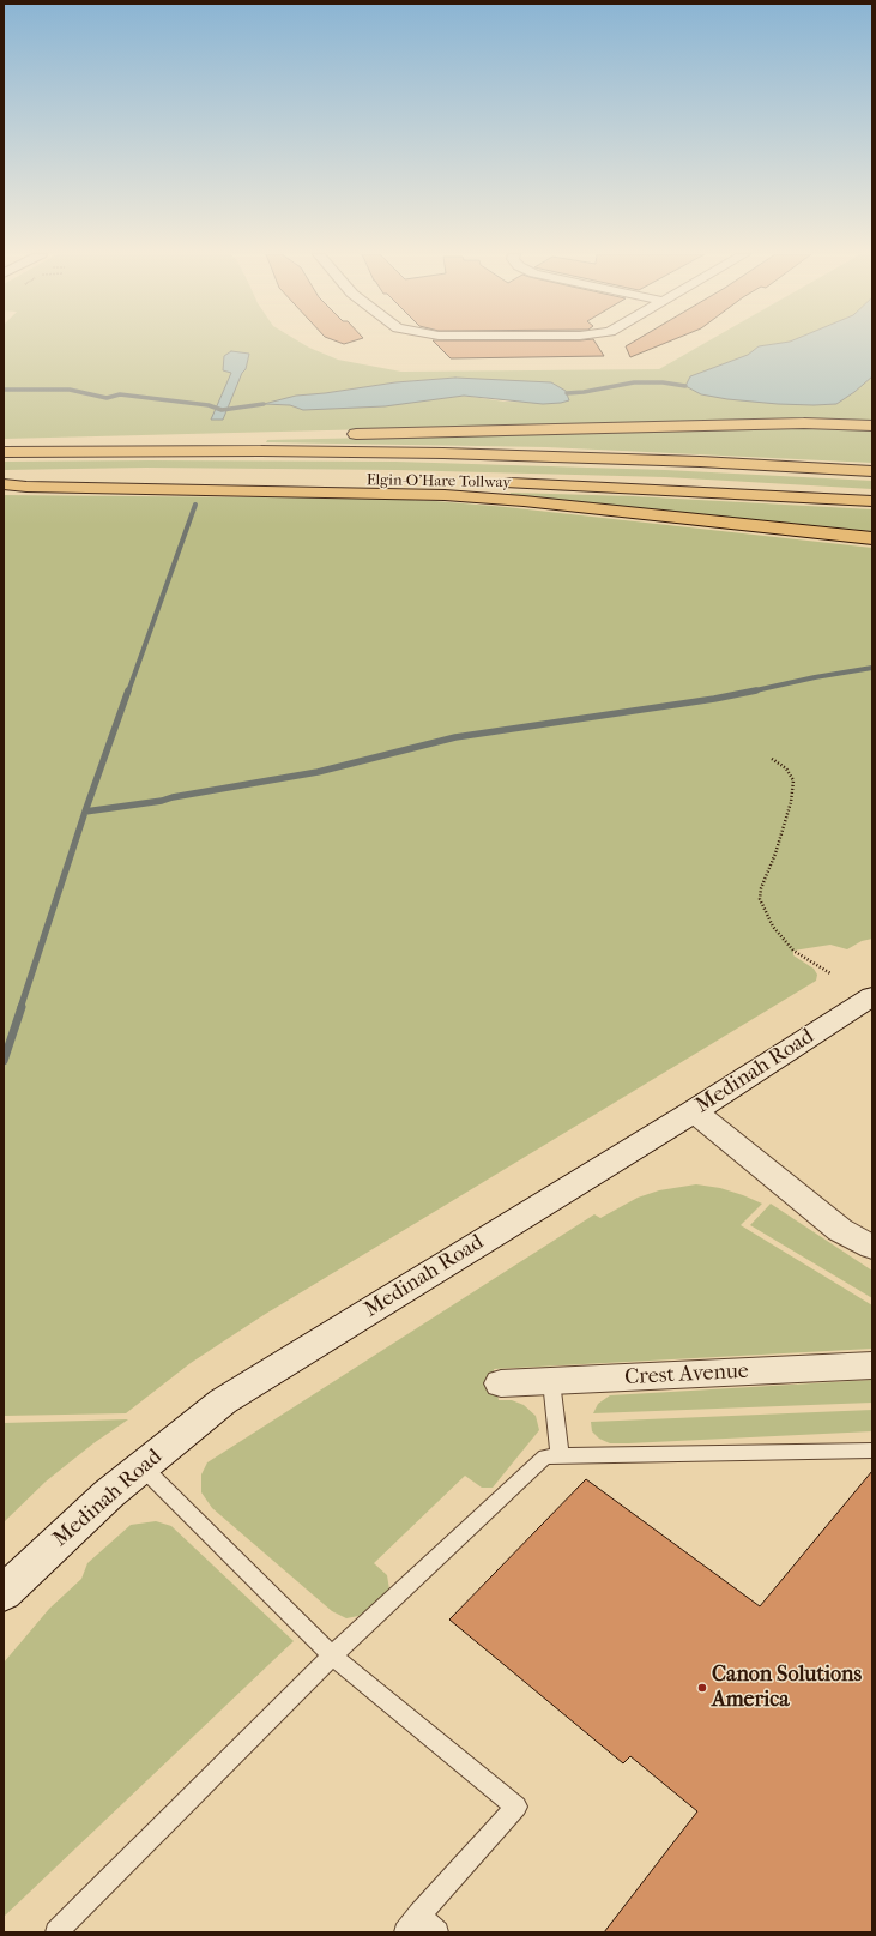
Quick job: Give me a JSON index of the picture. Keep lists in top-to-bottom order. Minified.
{"streets":{"highway":["Elgin-O'Hare Tollway"],"main road":["Medinah Road"],"street":["Crest Avenue"]},"places":["Canon Solutions America"]}
